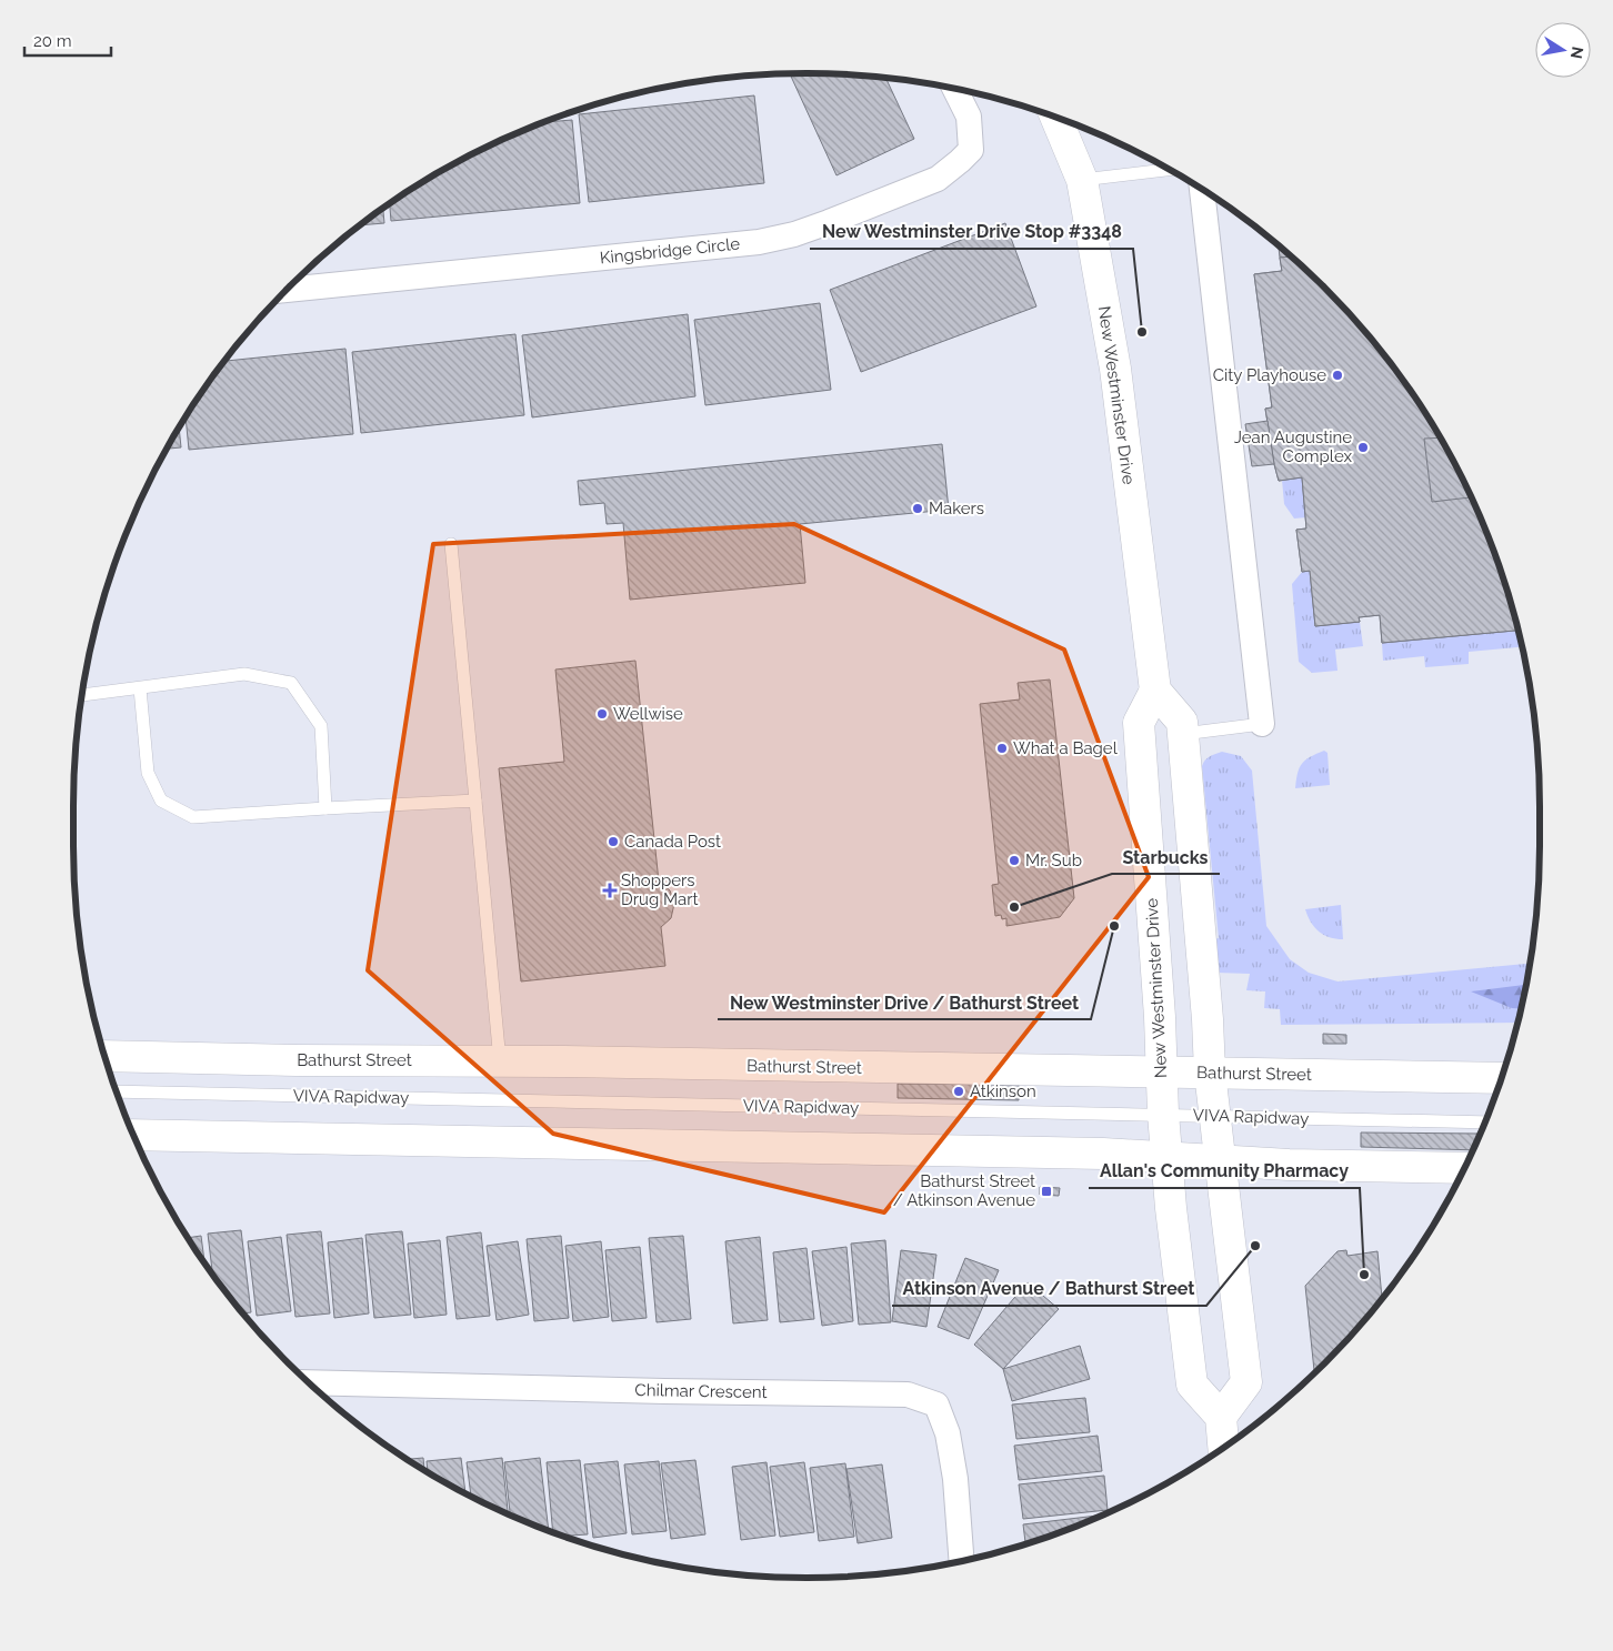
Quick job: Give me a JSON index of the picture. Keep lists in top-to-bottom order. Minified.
{"streets":{"main road":["New Westminster Drive","Bathurst Street"],"street":["Kingsbridge Circle","Chilmar Crescent"],"lane":["VIVA Rapidway"]},"crossings":[["New Westminster Drive","Bathurst Street"],["New Westminster Drive","VIVA Rapidway"]],"places":{"other":["New Westminster Drive Stop #3348","City Playhouse","Jean Augustine Complex","Makers","Wellwise","What a Bagel","Canada Post","Mr. Sub","Starbucks","New Westminster Drive / Bathurst Street","Atkinson","Atkinson Avenue / Bathurst Street","Allan's Community Pharmacy"],"health":["Shoppers Drug Mart"],"transit":["Bathurst Street / Atkinson Avenue"]},"scale_bar":"20 m","north":"right"}
